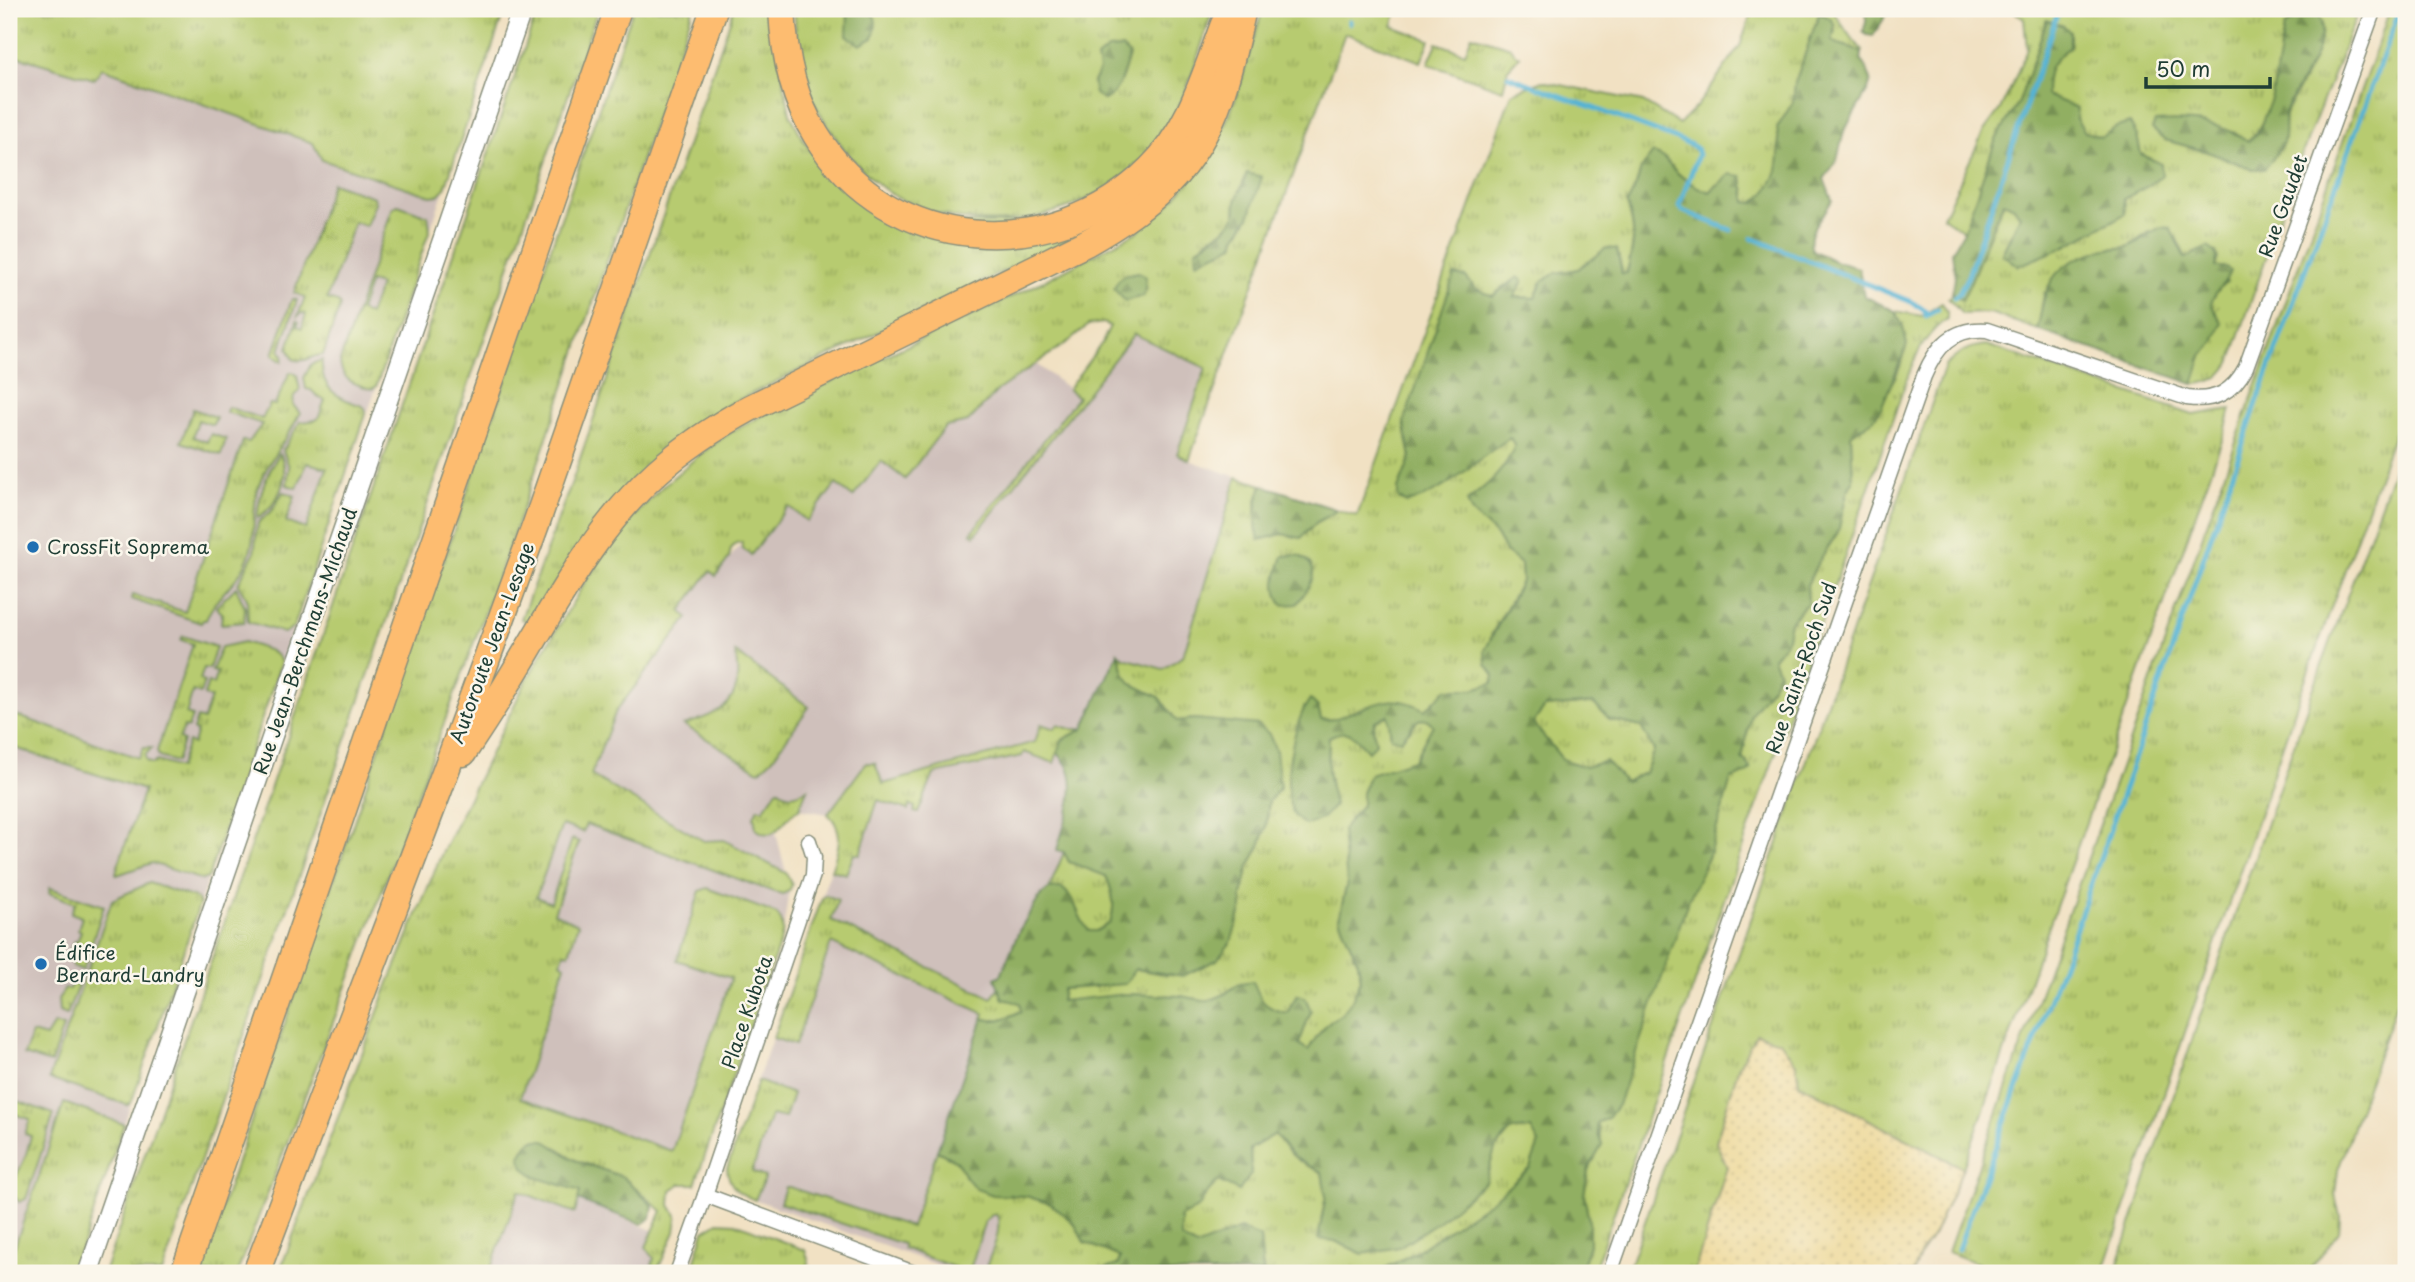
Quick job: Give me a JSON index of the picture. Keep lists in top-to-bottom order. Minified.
{"streets":{"highway":["Autoroute Jean-Lesage"],"street":["Rue Gaudet","Rue Jean-Berchmans-Michaud","Rue Saint-Roch Sud","Place Kubota"]},"crossings":[["Rue Gaudet","Rue Saint-Roch Sud"]],"places":["CrossFit Soprema","Édifice Bernard-Landry"],"scale_bar":"50 m"}
